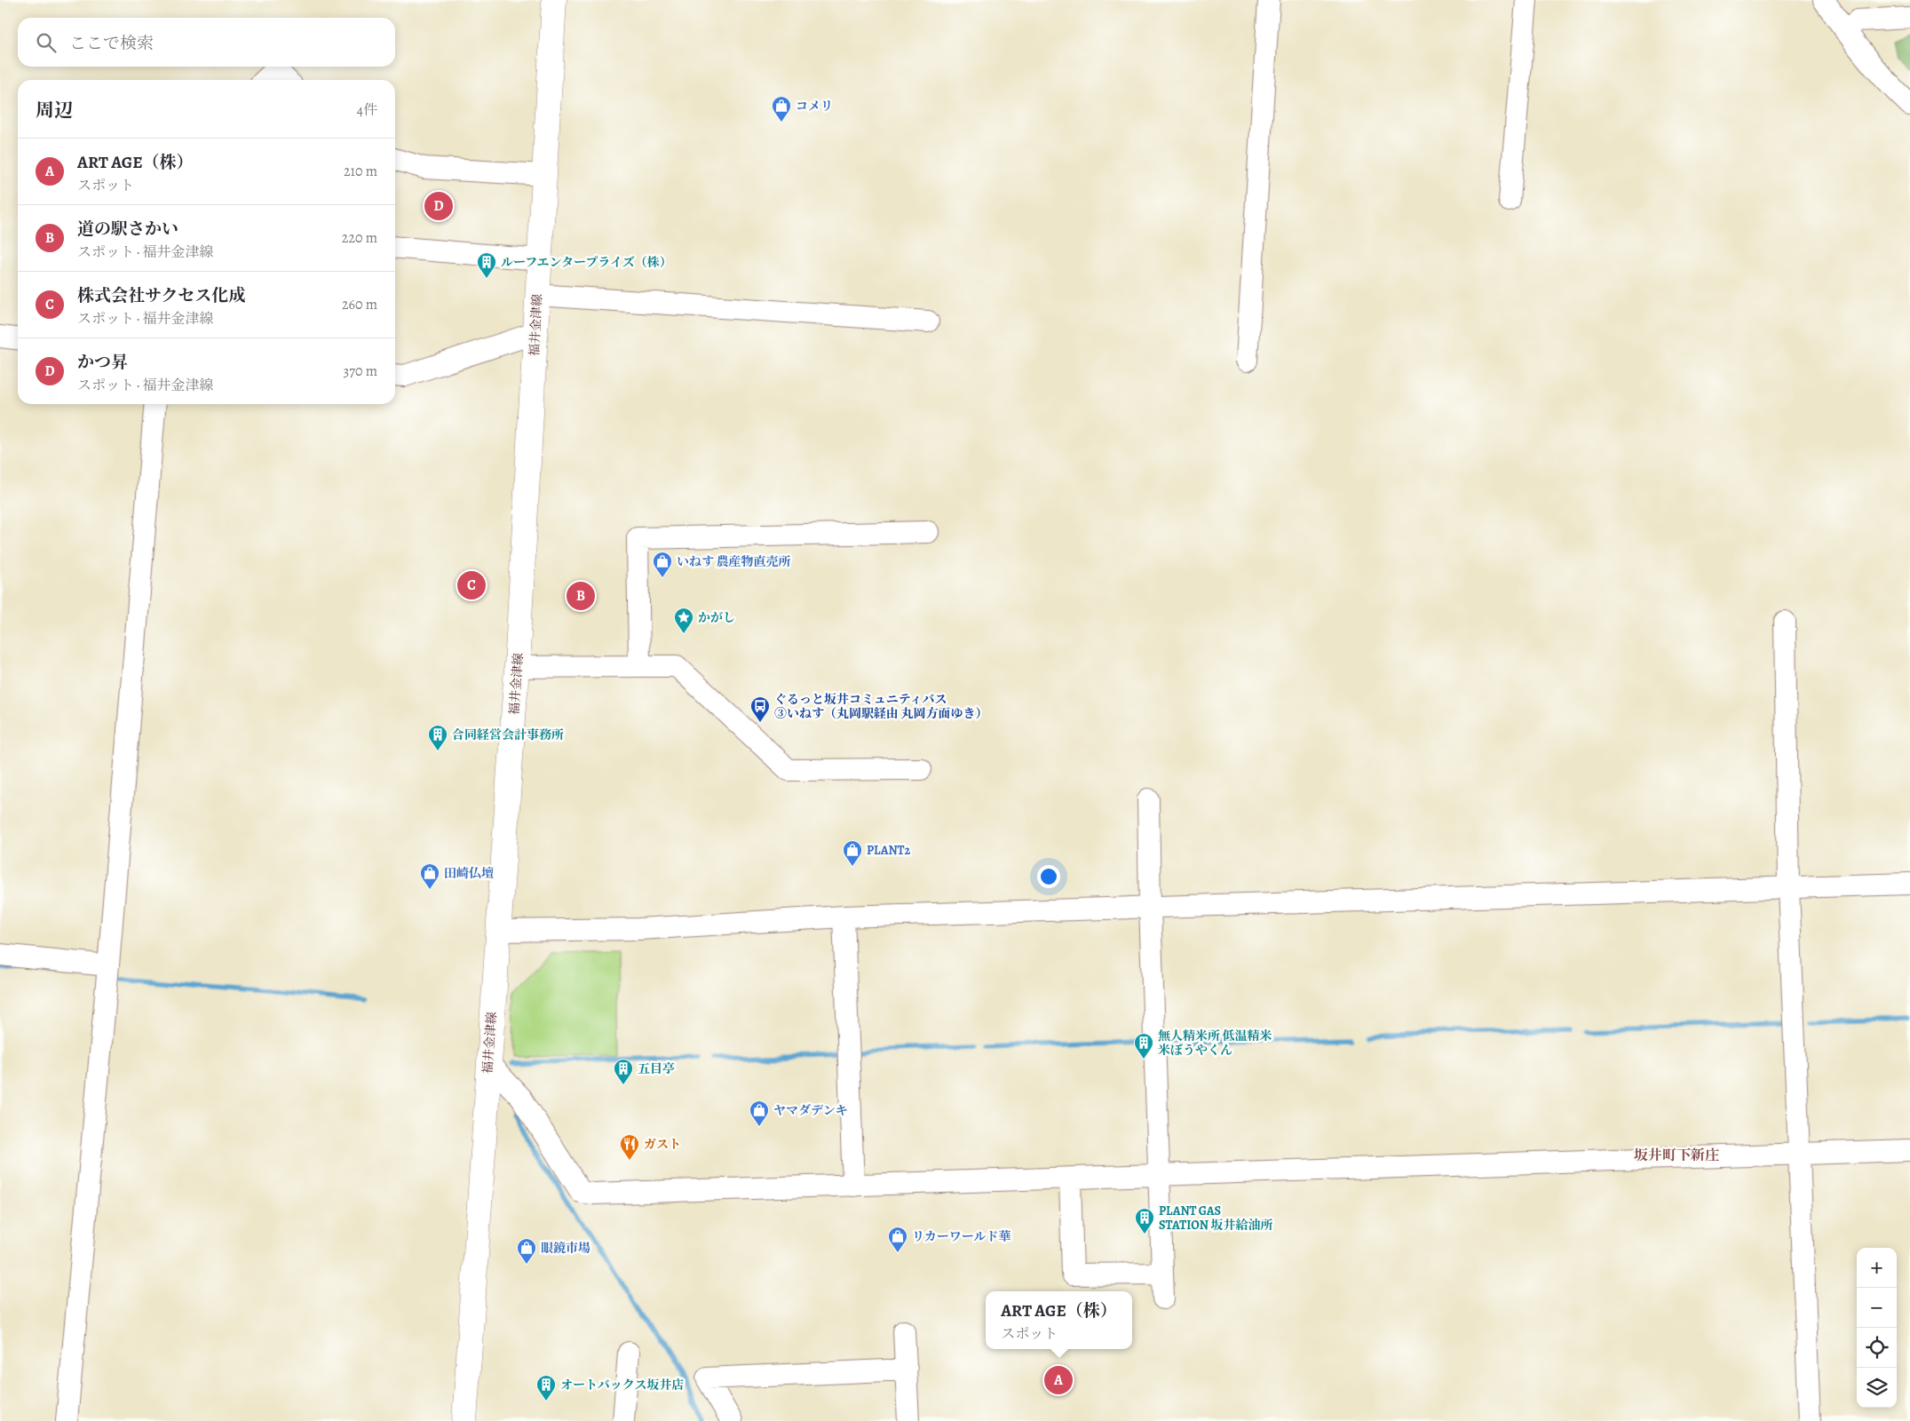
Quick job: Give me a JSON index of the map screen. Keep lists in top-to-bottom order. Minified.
{"streets":{"main road":["福井金津線"]},"districts":["坂井町下新庄"],"places":{"shop":["コメリ","いねす 農産物直売所","PLANT2","田崎仏壇","ヤマダデンキ","リカーワールド華","眼鏡市場"],"building":["ルーフエンタープライズ（株）","合同経営会計事務所","無人精米所 低温精米 米ぼうやくん","五目亭","PLANT GAS STATION 坂井給油所","オートバックス坂井店"],"place":["かがし"],"bus stop":["ぐるっと坂井コミュニティバス ③いねす（丸岡駅経由 丸岡方面ゆき）"],"restaurant":["ガスト"]},"page":{"search":"ここで検索","heading":["周辺","4件"],"list":[{"mark":"A","name":"ART AGE（株）","note":"スポット","value":"210 m"},{"mark":"B","name":"道の駅さかい","note":"スポット · 福井金津線","value":"220 m"},{"mark":"C","name":"株式会社サクセス化成","note":"スポット · 福井金津線","value":"260 m"},{"mark":"D","name":"かつ昇","note":"スポット · 福井金津線","value":"370 m"}],"pins":["D","C","B","A"],"map_buttons":["+","−"],"popup":["ART AGE（株）","スポット"]}}
